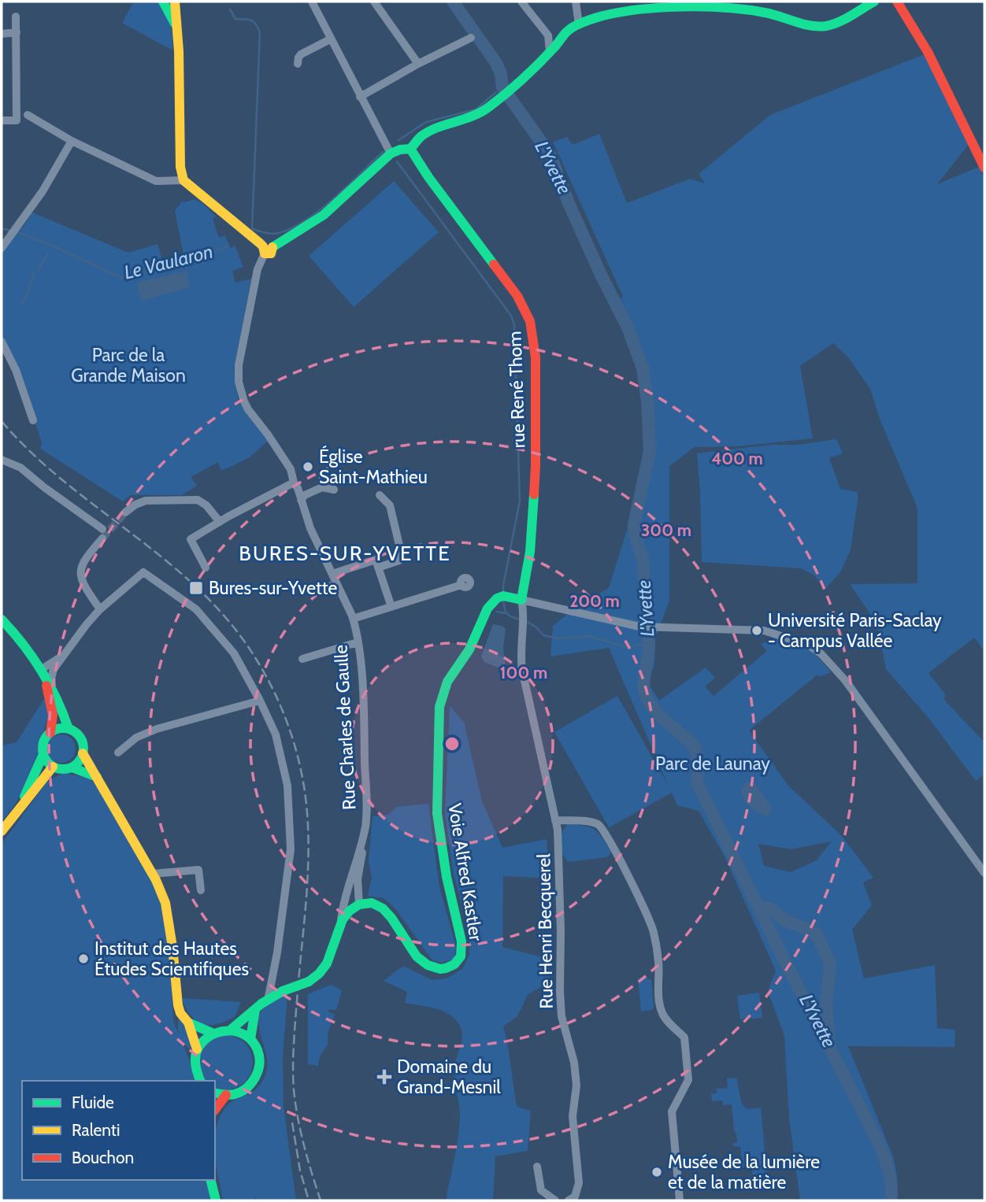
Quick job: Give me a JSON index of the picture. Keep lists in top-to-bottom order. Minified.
{"streets":{"main road":["rue René Thom","Rue Charles de Gaulle","Voie Alfred Kastler"],"street":["Rue Henri Becquerel"]},"crossings":[["rue René Thom","Voie Alfred Kastler"],["rue René Thom","Rue Henri Becquerel"],["Rue Charles de Gaulle","Voie Alfred Kastler"],["Voie Alfred Kastler","Rue Henri Becquerel"]],"districts":["BURES-SUR-YVETTE"],"water":["L'Yvette","Le Vaularon"],"parks":["Parc de la Grande Maison","Parc de Launay"],"places":{"other":["Église Saint-Mathieu","Université Paris-Saclay - Campus Vallée","Institut des Hautes Études Scientifiques","Musée de la lumière et de la matière"],"transit":["Bures-sur-Yvette"],"health":["Domaine du Grand-Mesnil"]},"legend":["Fluide","Ralenti","Bouchon"],"rings":["400 m","300 m","200 m","100 m"]}
